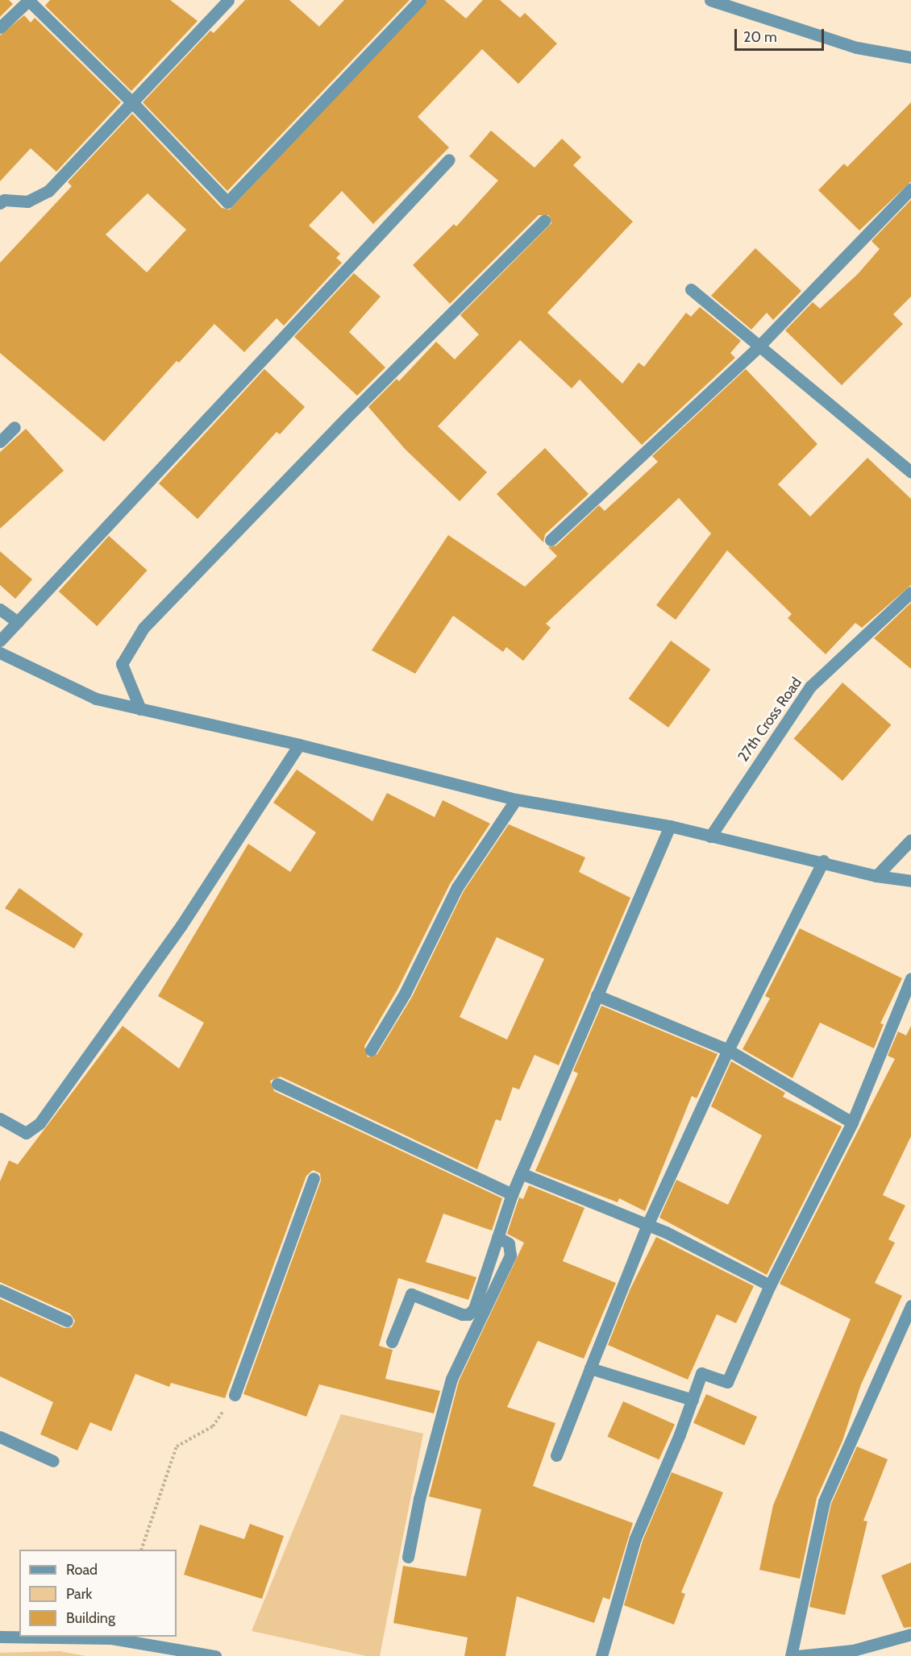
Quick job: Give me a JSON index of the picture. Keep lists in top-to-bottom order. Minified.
{"streets":{"street":["27th Cross Road"]},"legend":["Road","Park","Building"],"scale_bar":"20 m"}
